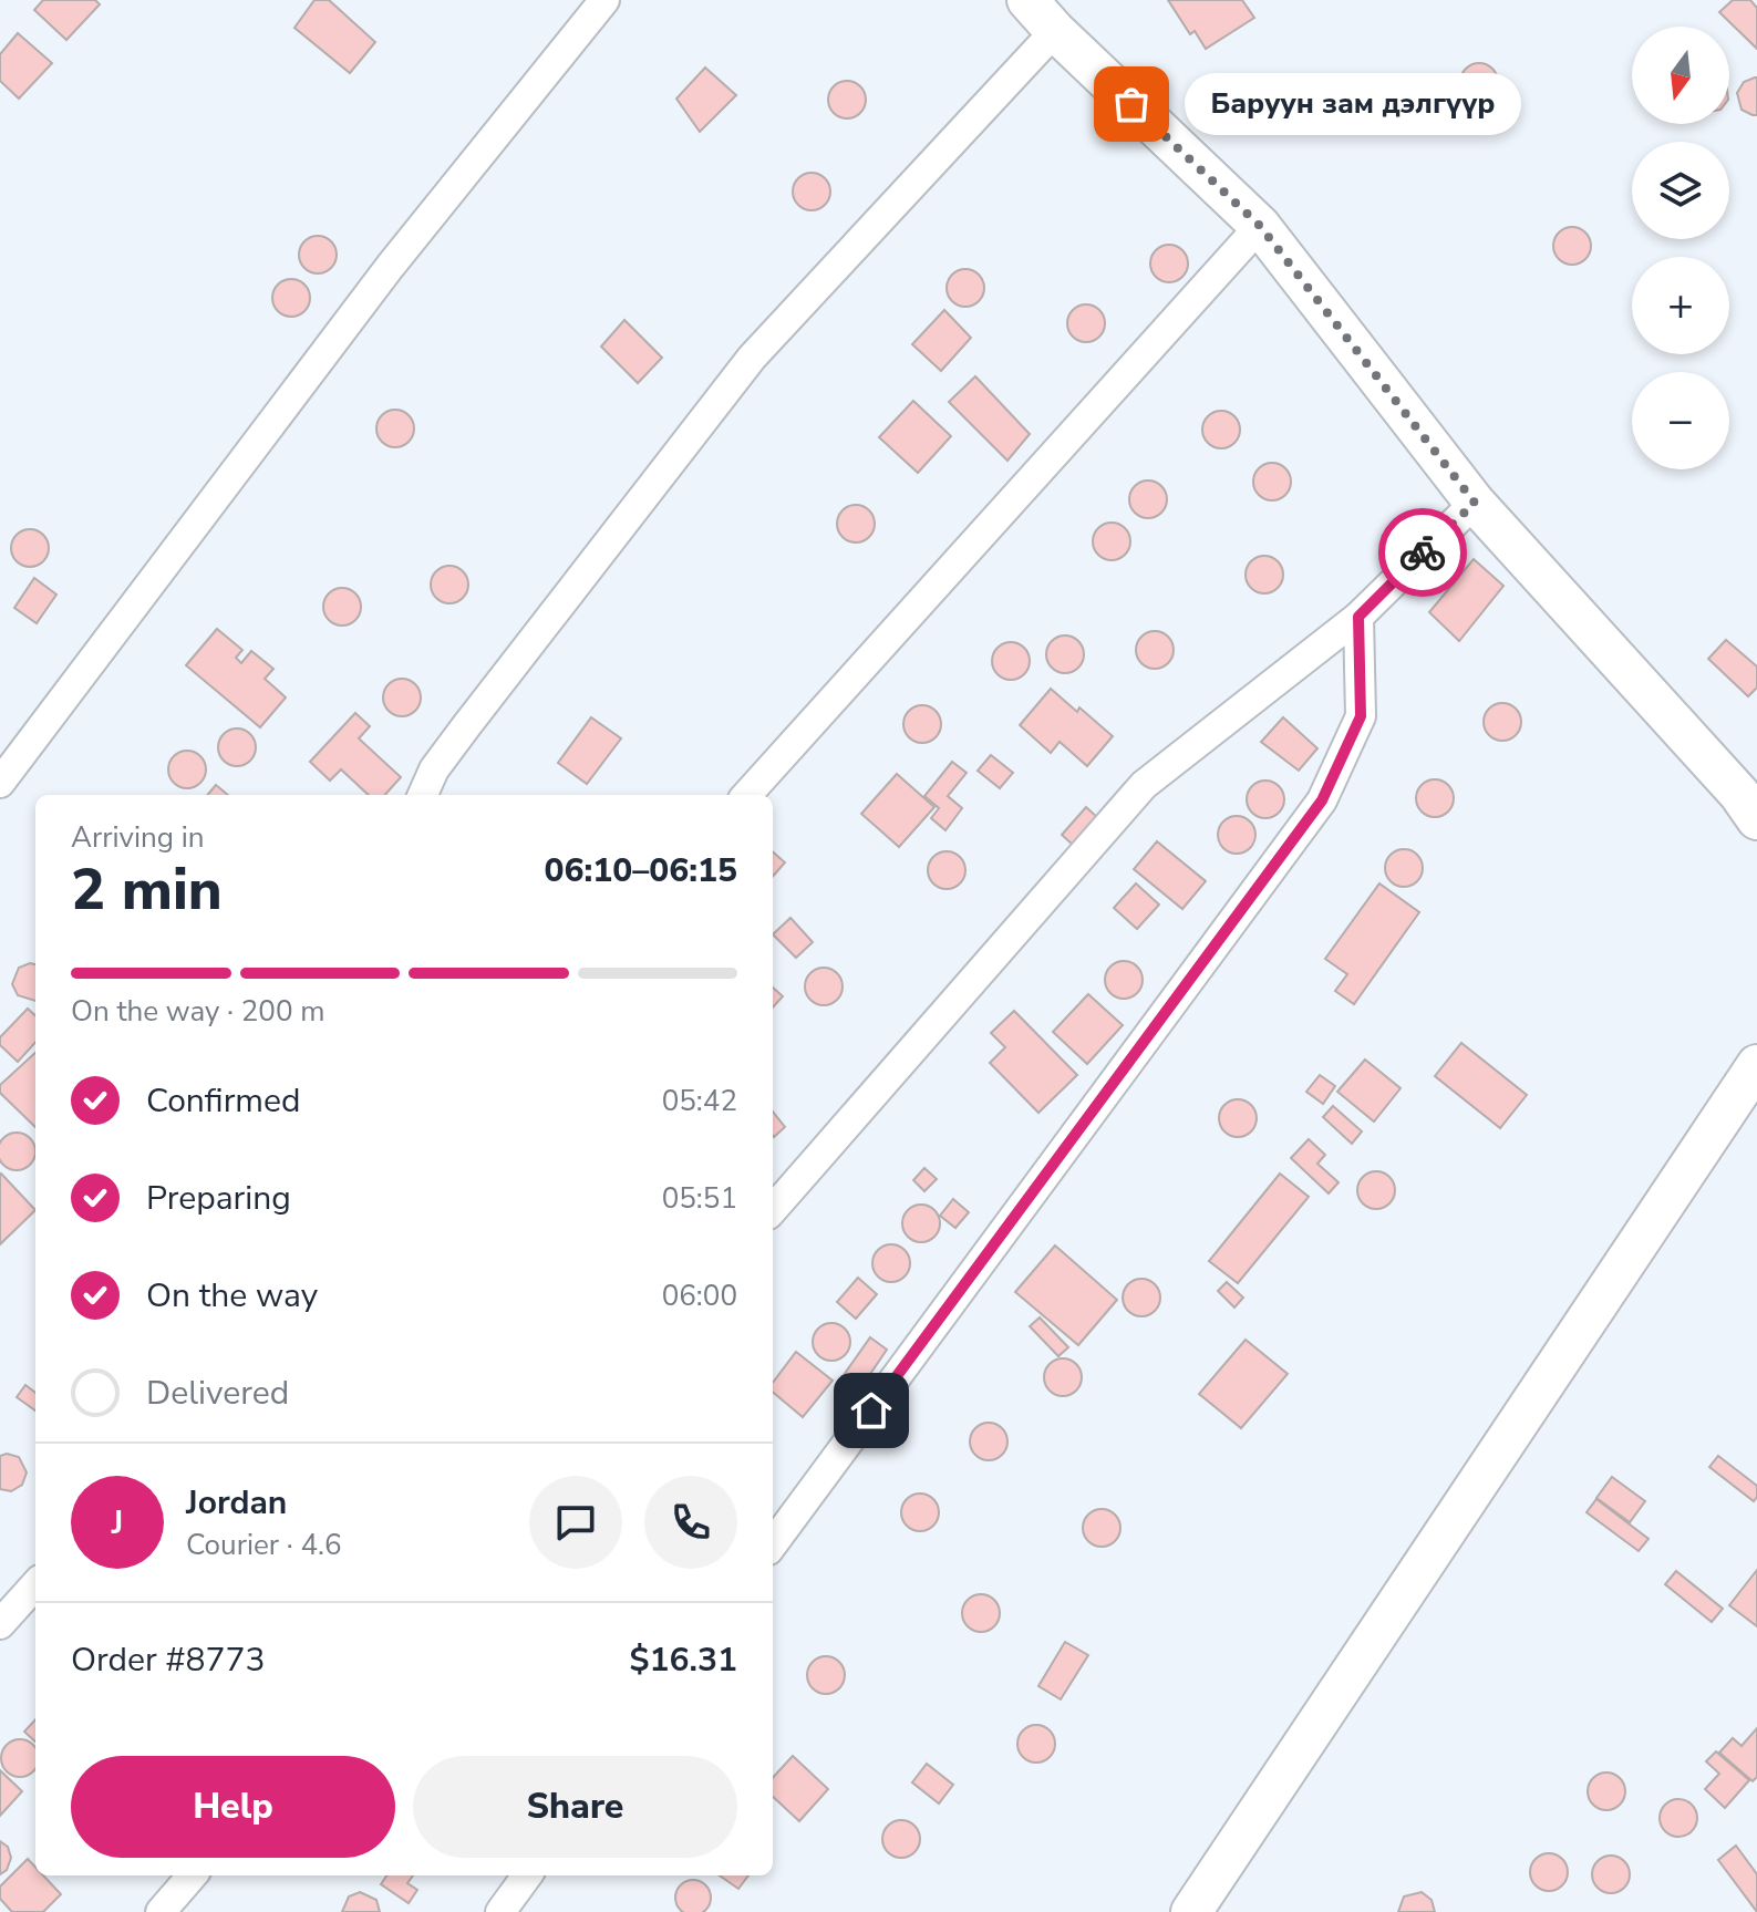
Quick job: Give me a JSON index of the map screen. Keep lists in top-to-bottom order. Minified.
{"places":["Баруун зам дэлгүүр"],"north":"bottom","page":{"map_buttons":["+","−"],"bubble":"Баруун зам дэлгүүр","heading":["2 min","Arriving in","06:10–06:15"],"panel":["Jordan","Courier · 4.6","Order #8773","$16.31"],"bar":"On the way · 200 m","list":[["Confirmed","05:42"],["Preparing","05:51"],["On the way","06:00"],"Delivered"],"round":"J","buttons":["Help","Share"]}}
